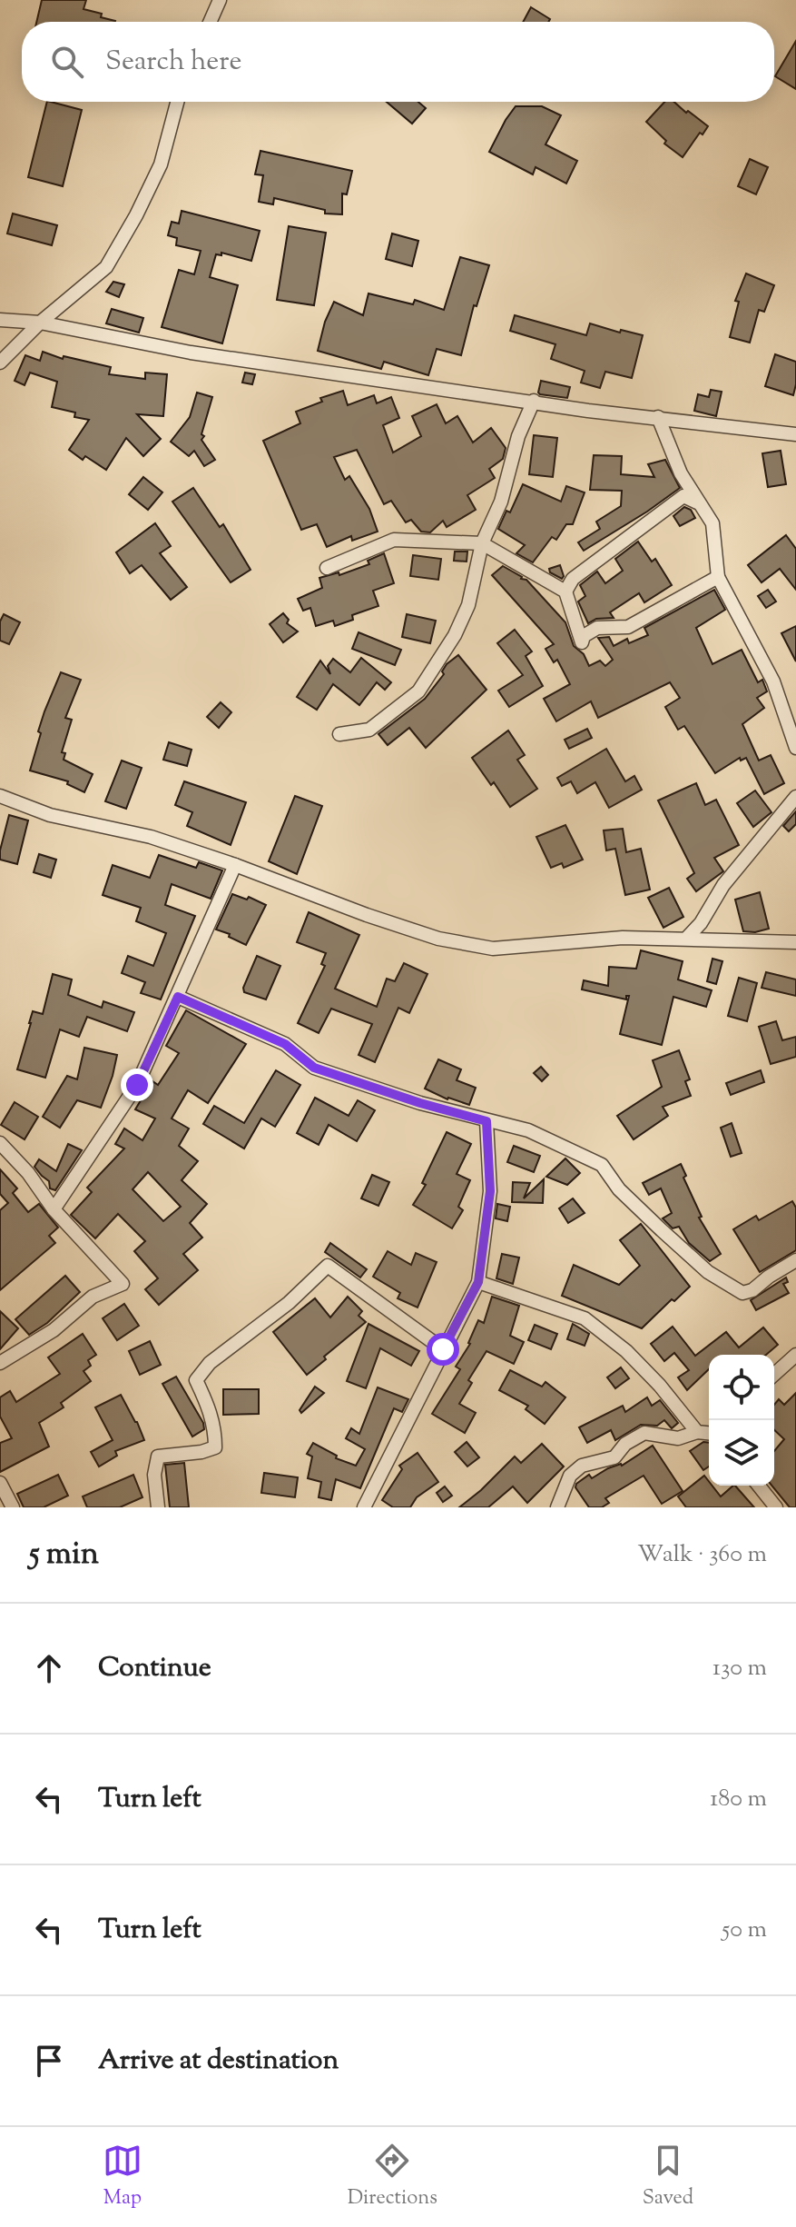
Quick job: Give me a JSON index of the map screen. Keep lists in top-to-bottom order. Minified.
{"page":{"search":"Search here","heading":["5 min","Walk · 360 m"],"list":[["Continue","130 m"],["Turn left","180 m"],["Turn left","50 m"],"Arrive at destination"],"nav":["Map","Directions","Saved"]}}
